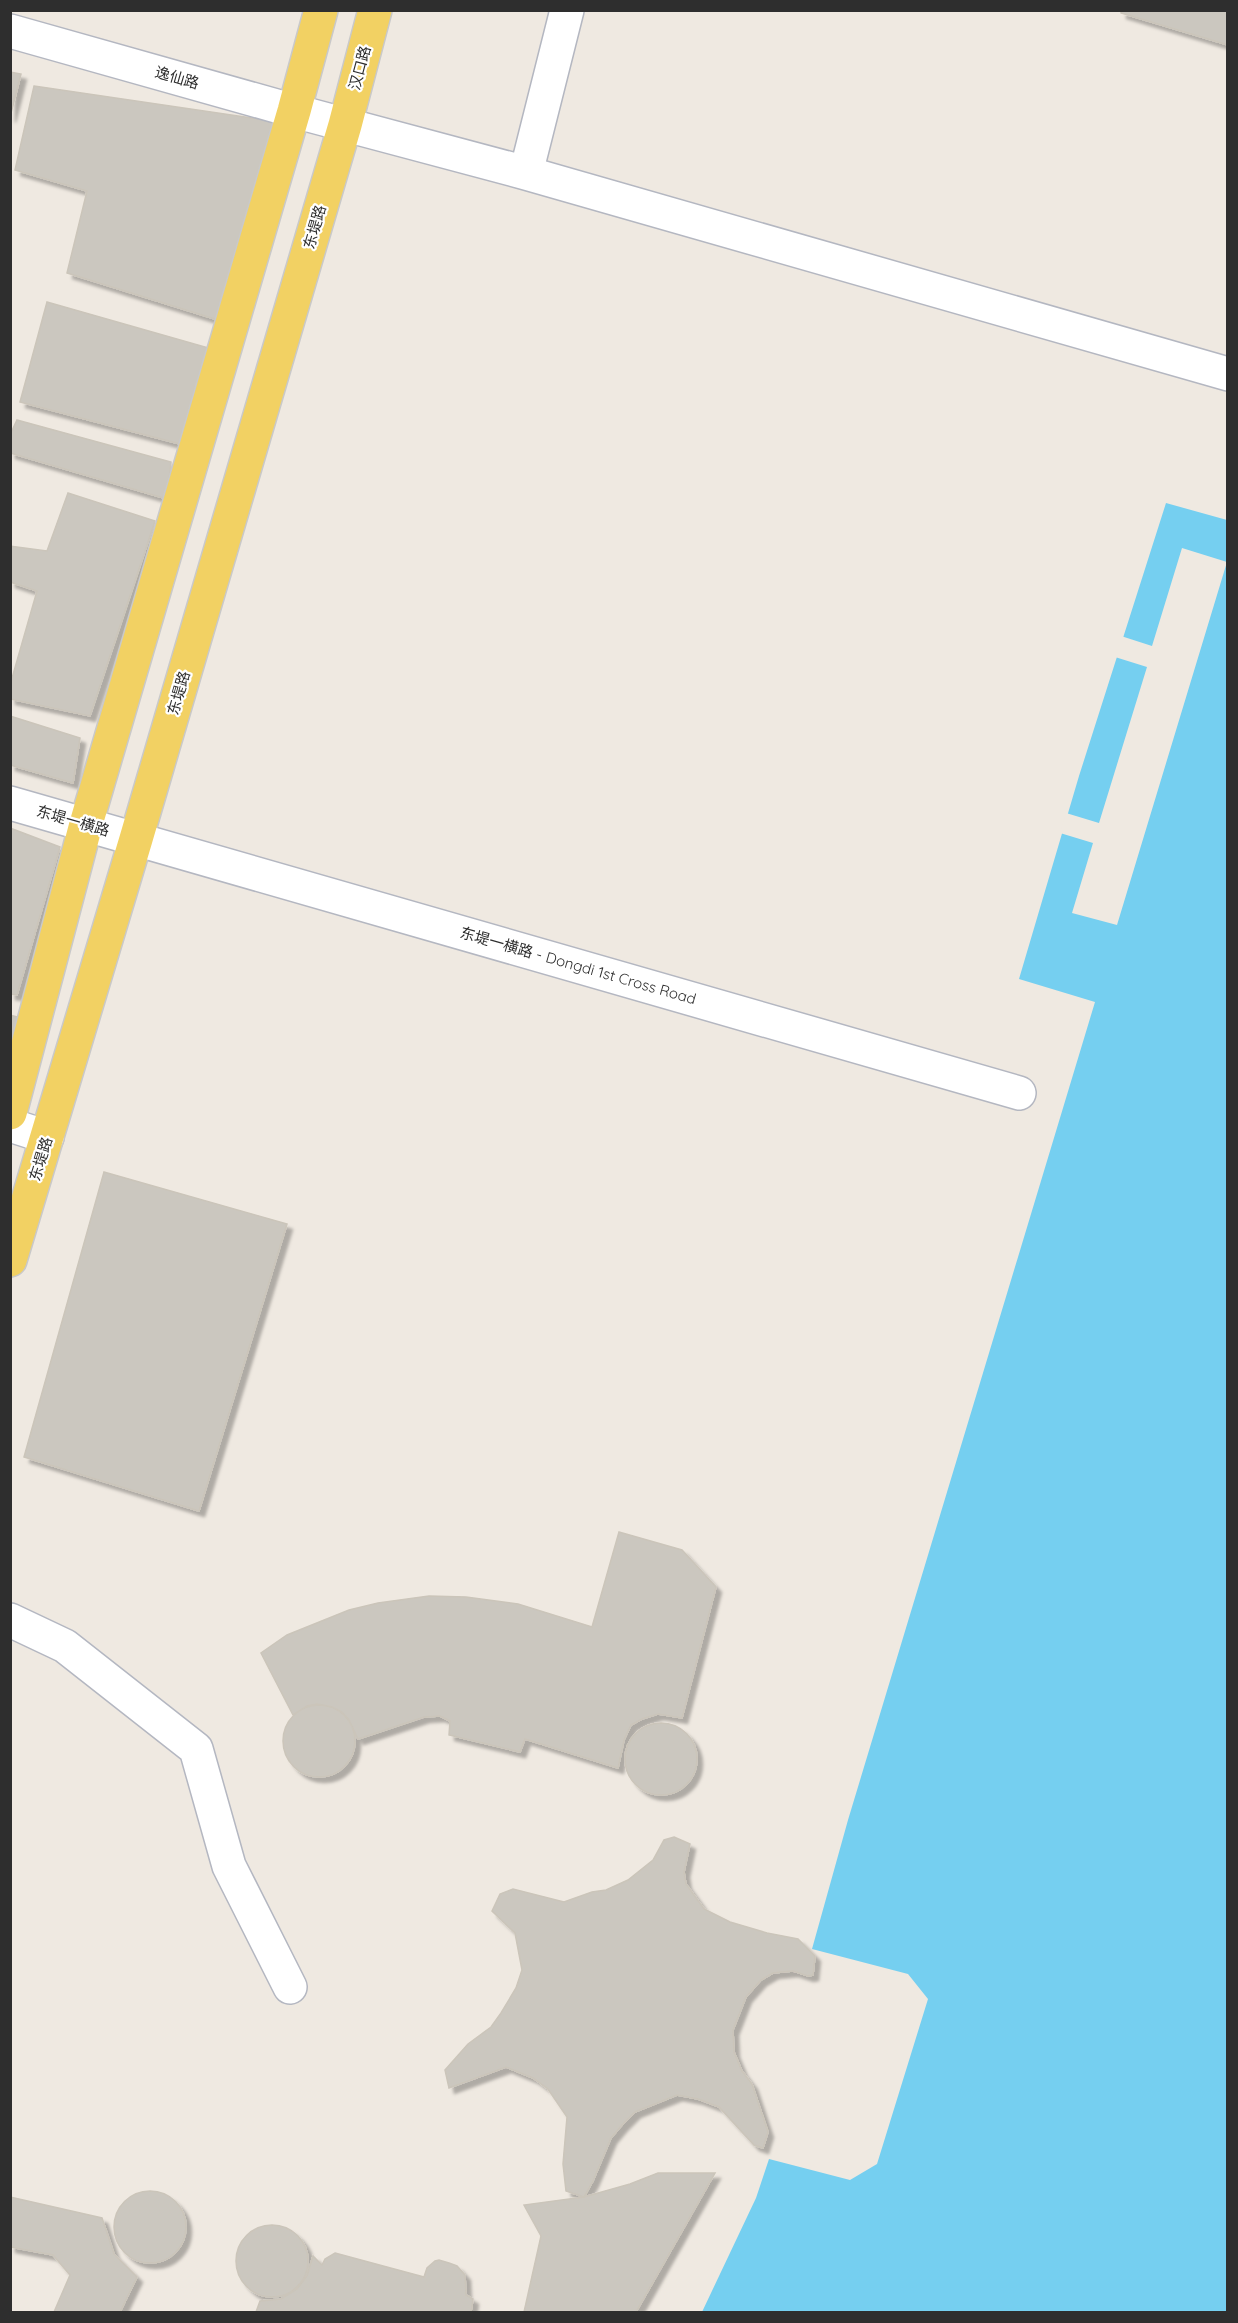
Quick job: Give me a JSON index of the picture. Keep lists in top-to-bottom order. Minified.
{"streets":{"main road":["汉口路","东堤路"],"street":["逸仙路","东堤一横路","东堤一横路 - Dongdi 1st Cross Road"]},"crossings":[["汉口路","逸仙路"],["汉口路","东堤路"],["逸仙路","东堤路"],["东堤路","东堤一横路"],["东堤路","东堤一横路 - Dongdi 1st Cross Road"],["东堤一横路","东堤一横路 - Dongdi 1st Cross Road"]]}
